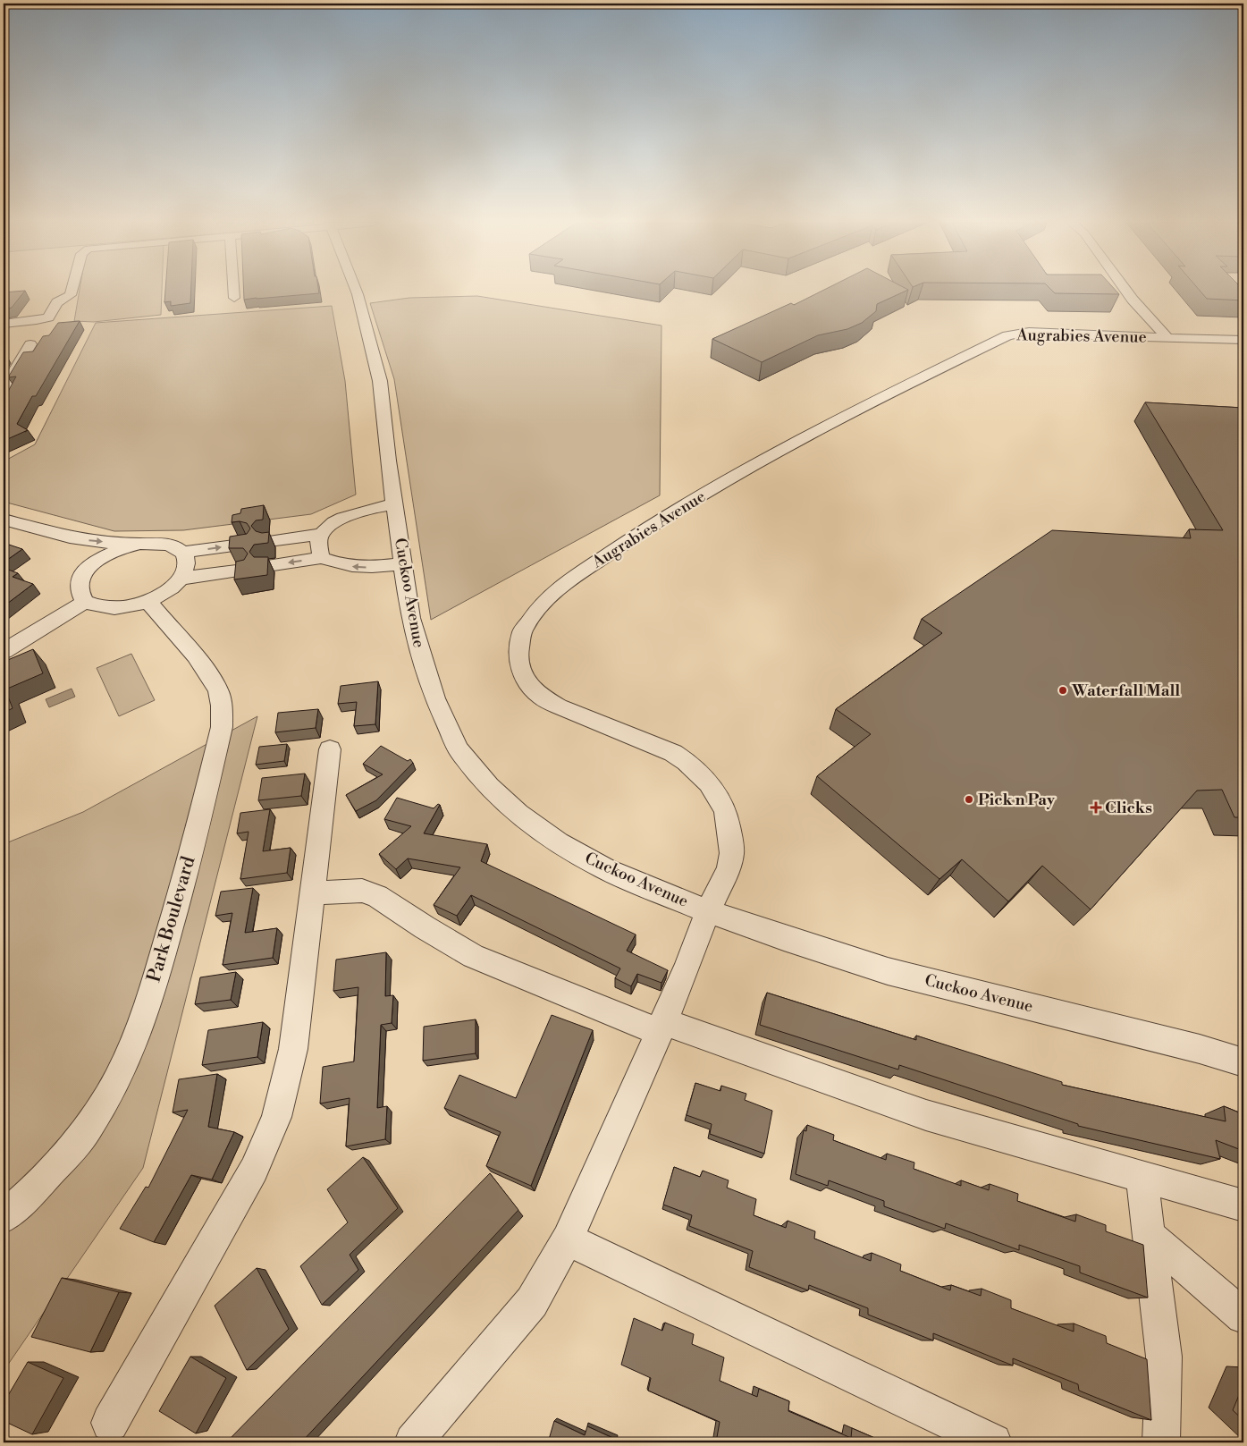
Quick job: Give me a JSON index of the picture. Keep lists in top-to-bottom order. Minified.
{"streets":{"street":["Augrabies Avenue","Cuckoo Avenue","Park Boulevard"]},"crossings":[["Augrabies Avenue","Cuckoo Avenue"]],"places":{"other":["Waterfall Mall","Pick n Pay"],"health":["Clicks"]}}
